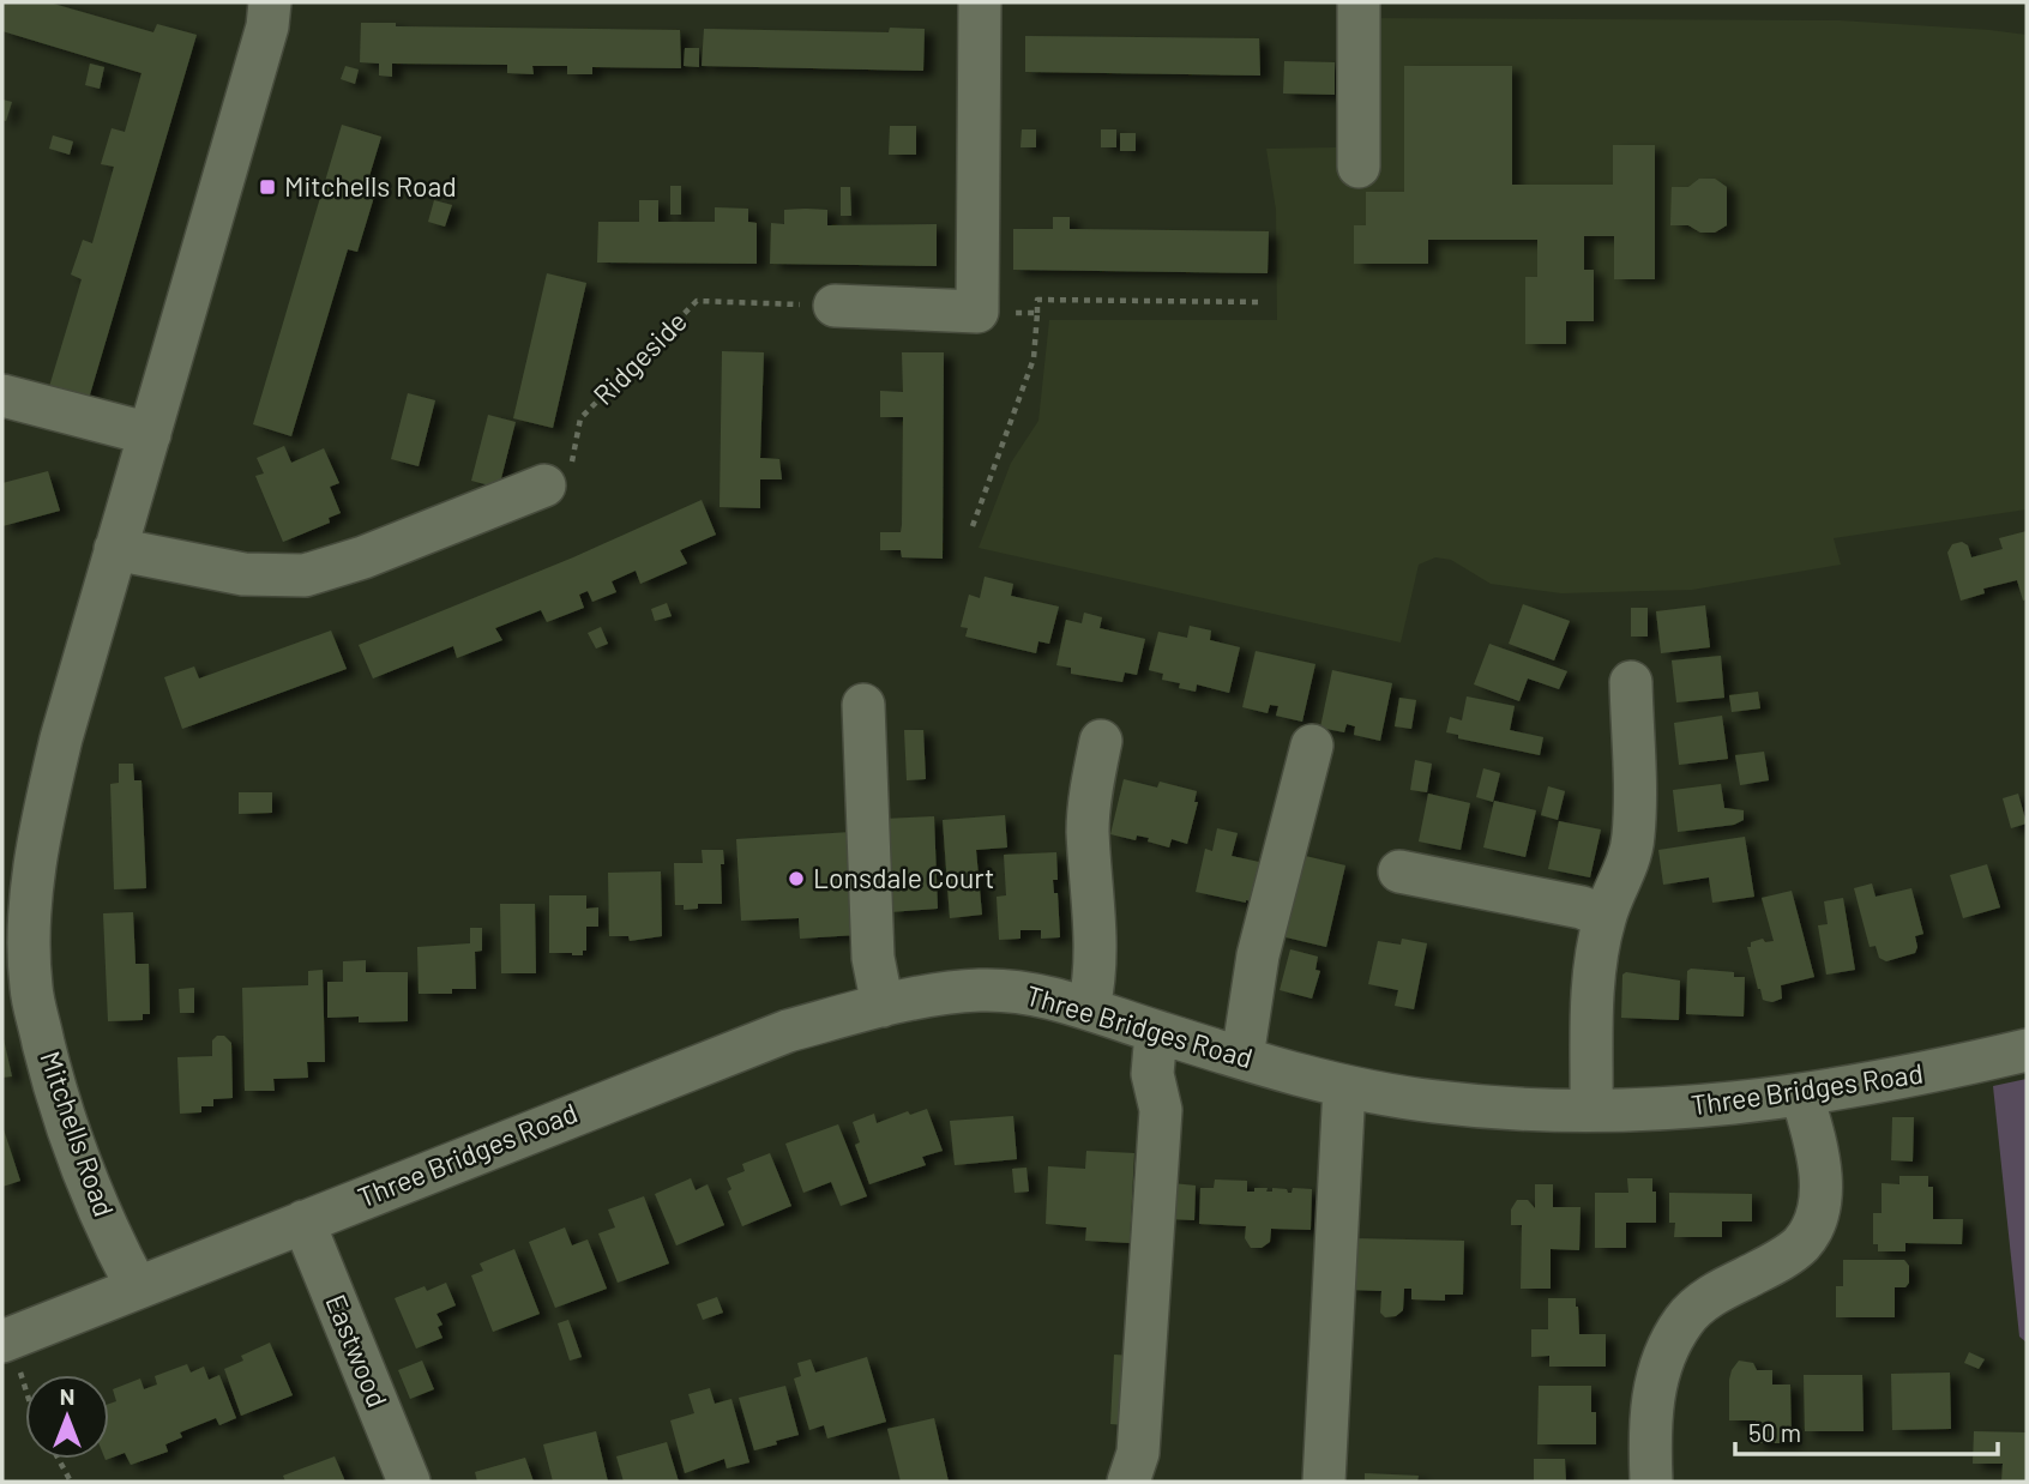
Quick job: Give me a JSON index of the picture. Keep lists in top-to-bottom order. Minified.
{"streets":{"street":["Three Bridges Road","Mitchells Road","Eastwood"],"path":["Ridgeside"]},"crossings":[["Three Bridges Road","Mitchells Road"],["Three Bridges Road","Eastwood"]],"places":{"transit":["Mitchells Road"],"other":["Lonsdale Court"]},"scale_bar":"50 m","north":"top"}
